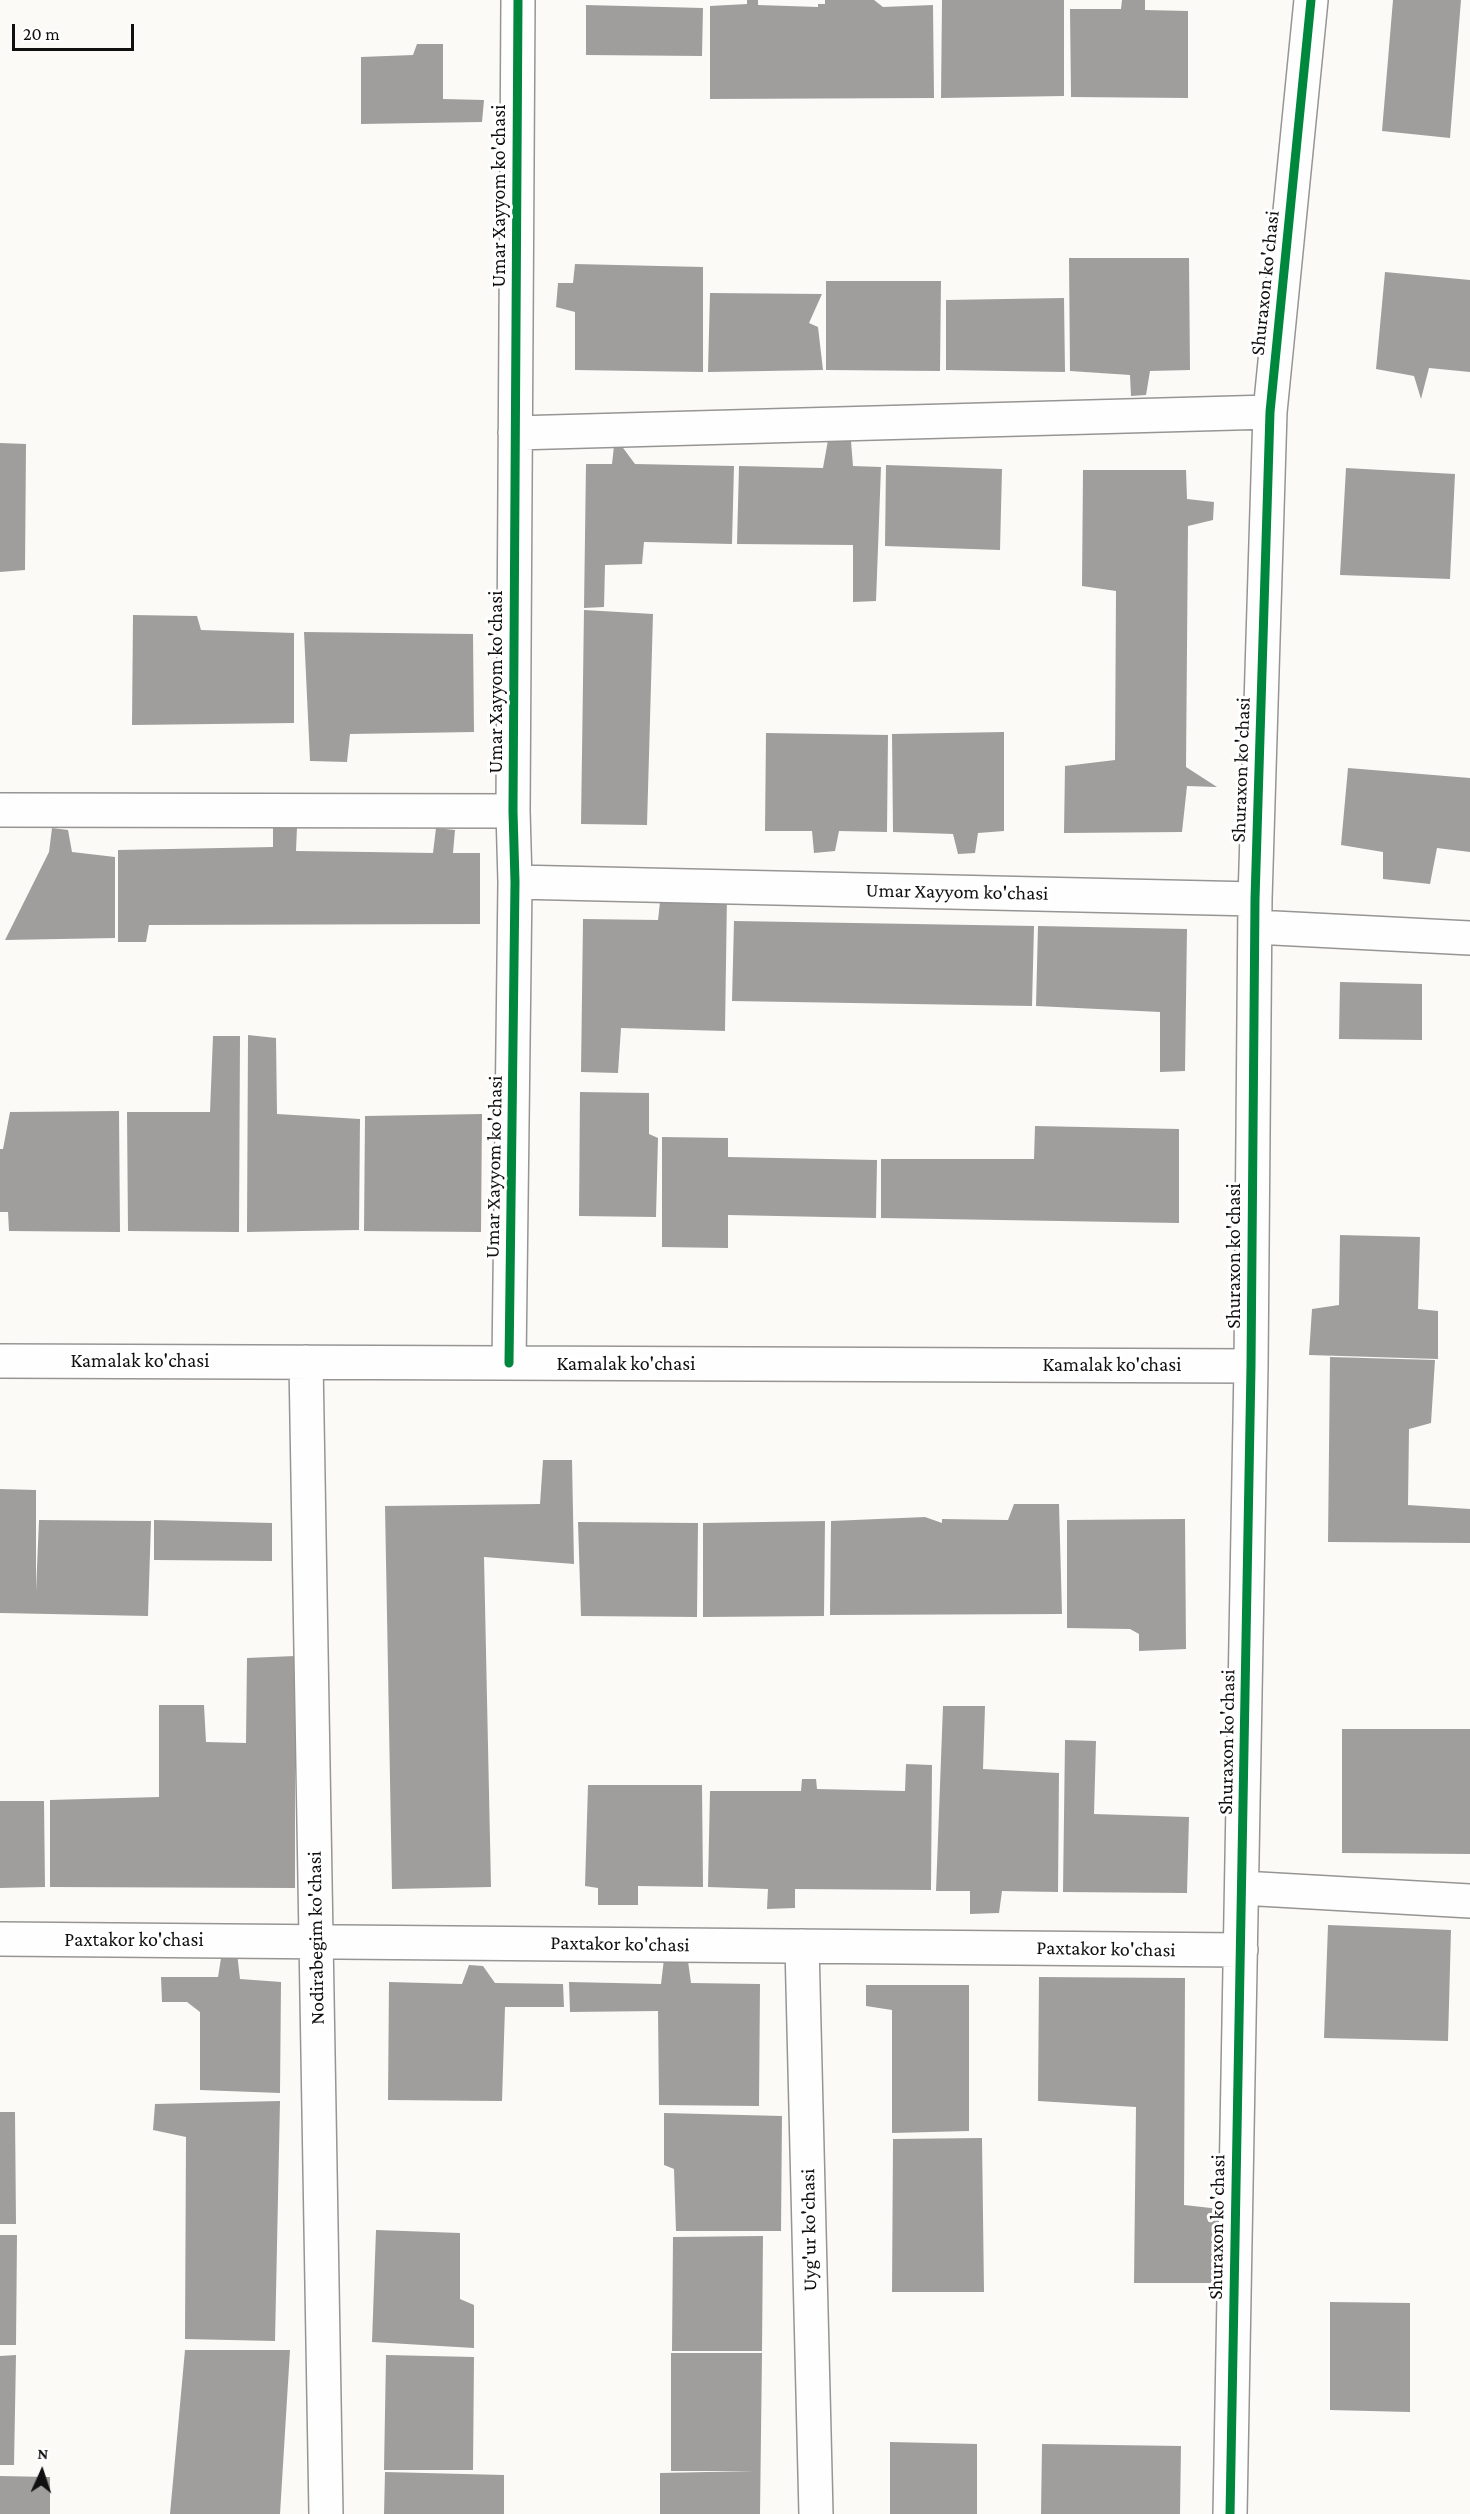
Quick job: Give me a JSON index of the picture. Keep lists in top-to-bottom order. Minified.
{"streets":{"street":["Umar Xayyom ko'chasi","Shuraxon ko'chasi","Kamalak ko'chasi","Nodirabegim ko'chasi","Paxtakor ko'chasi","Uyg'ur ko'chasi"]},"crossings":[["Umar Xayyom ko'chasi","Shuraxon ko'chasi"],["Umar Xayyom ko'chasi","Kamalak ko'chasi"],["Shuraxon ko'chasi","Kamalak ko'chasi"],["Shuraxon ko'chasi","Paxtakor ko'chasi"],["Kamalak ko'chasi","Nodirabegim ko'chasi"],["Nodirabegim ko'chasi","Paxtakor ko'chasi"],["Paxtakor ko'chasi","Uyg'ur ko'chasi"]],"scale_bar":"20 m","north":"top"}
